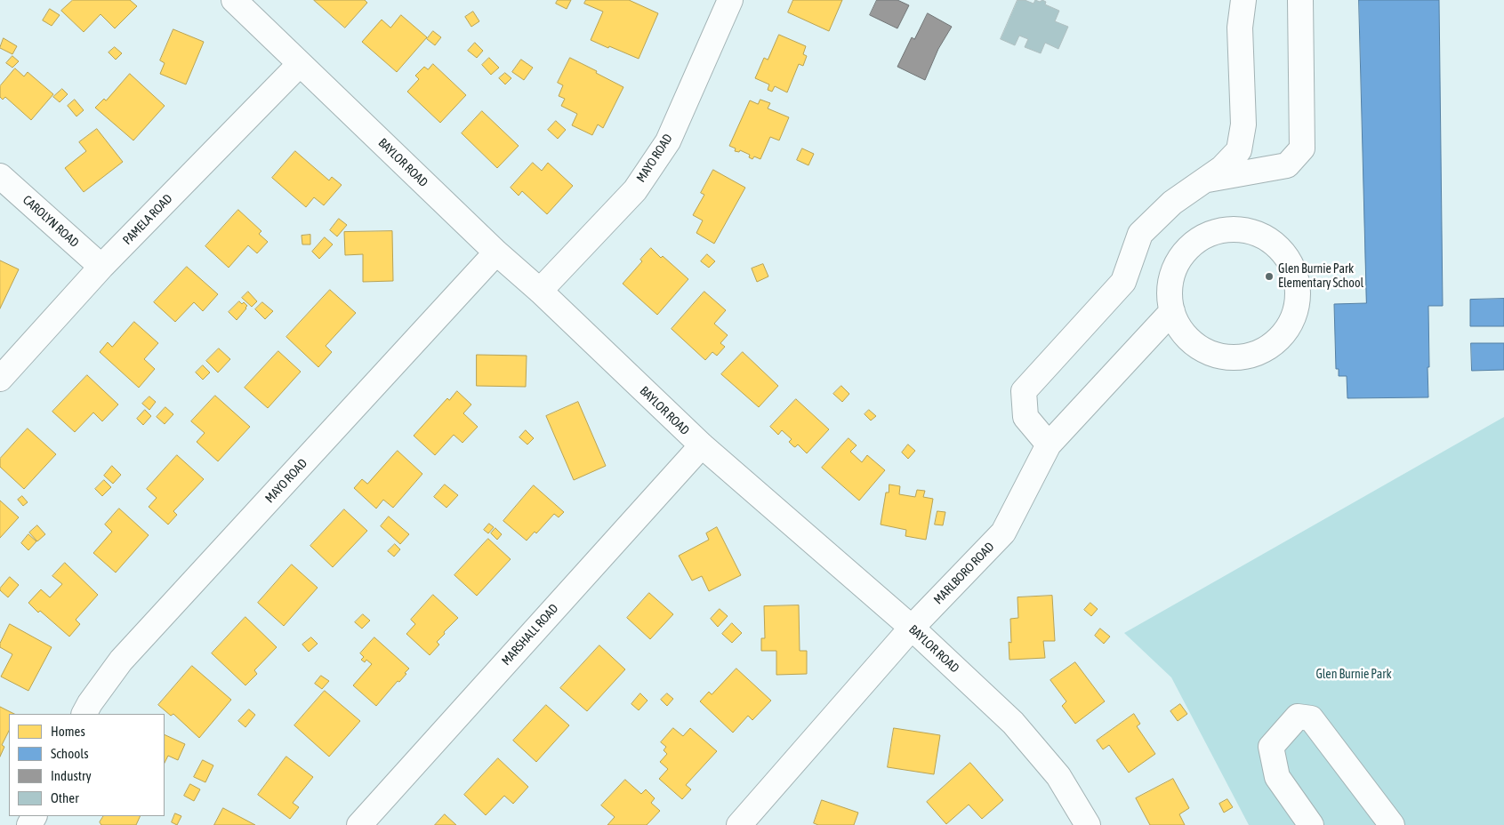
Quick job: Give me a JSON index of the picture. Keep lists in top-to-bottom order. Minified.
{"streets":{"street":["MAYO ROAD","BAYLOR ROAD","PAMELA ROAD","CAROLYN ROAD","MARLBORO ROAD","MARSHALL ROAD"]},"crossings":[["MAYO ROAD","BAYLOR ROAD"],["BAYLOR ROAD","PAMELA ROAD"],["BAYLOR ROAD","MARLBORO ROAD"],["BAYLOR ROAD","MARSHALL ROAD"],["PAMELA ROAD","CAROLYN ROAD"]],"parks":["Glen Burnie Park"],"places":["Glen Burnie Park Elementary School"],"legend":["Homes","Schools","Industry","Other"]}
